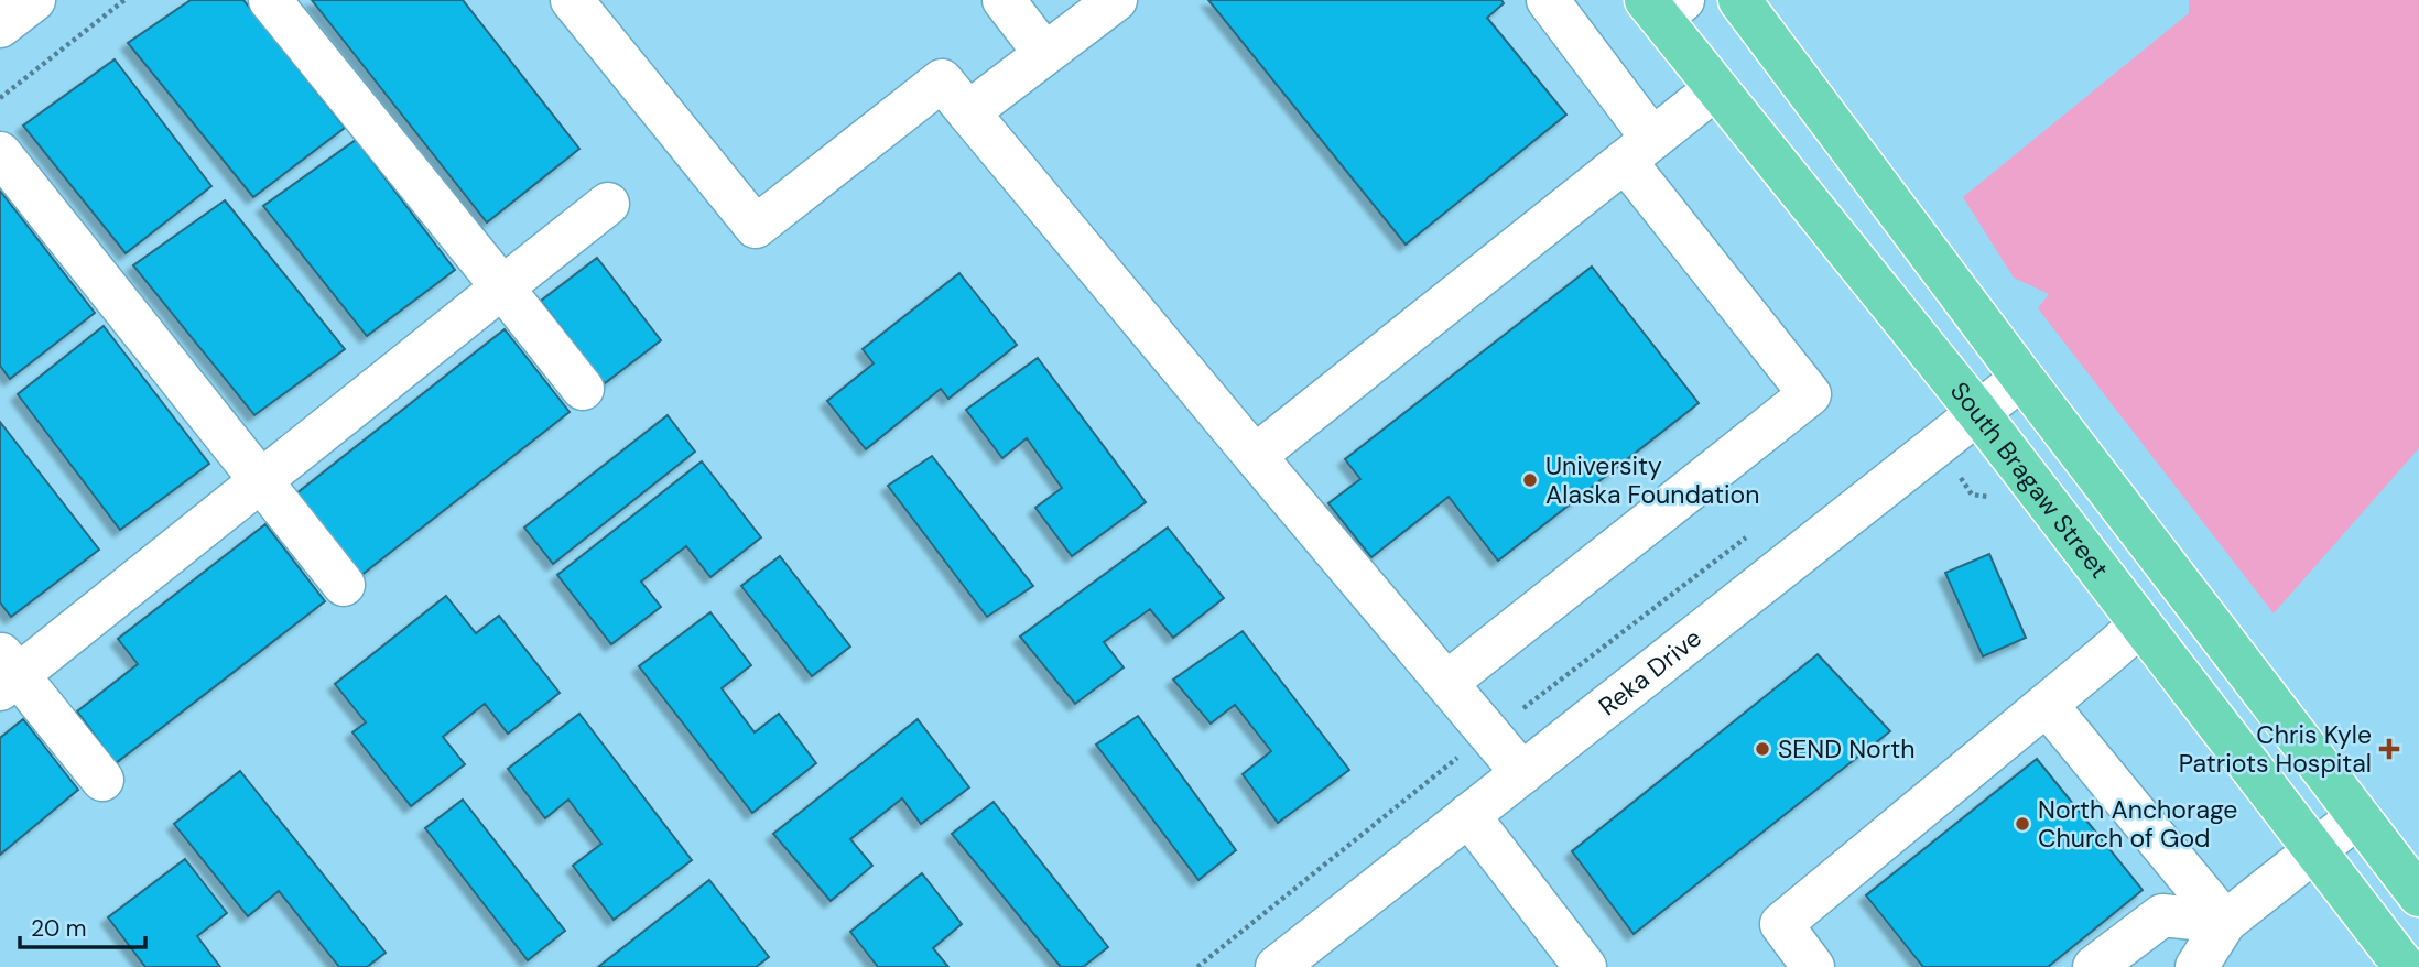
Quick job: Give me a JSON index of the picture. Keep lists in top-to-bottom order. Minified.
{"streets":{"main road":["South Bragaw Street"],"street":["Reka Drive"]},"crossings":[["South Bragaw Street","Reka Drive"]],"places":{"other":["University Alaska Foundation","SEND North","North Anchorage Church of God"],"health":["Chris Kyle Patriots Hospital"]},"scale_bar":"20 m"}
